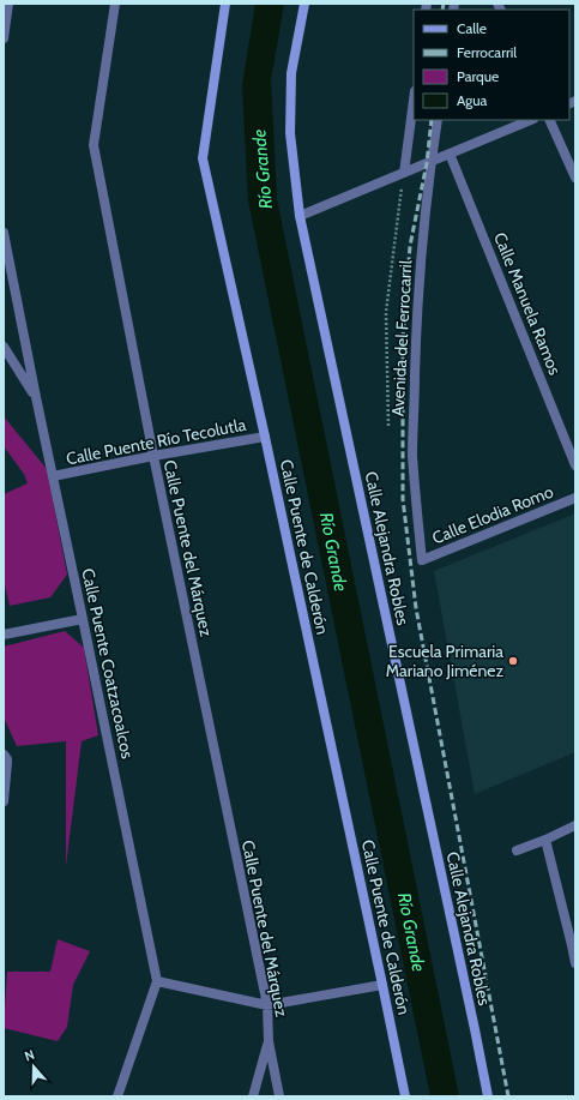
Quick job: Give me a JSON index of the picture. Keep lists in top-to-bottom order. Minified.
{"streets":{"main road":["Calle Puente de Calderón","Calle Alejandra Robles"],"street":["Calle Manuela Ramos","Avenida del Ferrocarril","Calle Puente Río Tecolutla","Calle Elodia Romo","Calle Puente del Márquez","Calle Puente Coatzacoalcos"]},"crossings":[["Avenida del Ferrocarril","Calle Elodia Romo"],["Calle Puente Río Tecolutla","Calle Puente de Calderón"],["Calle Puente Río Tecolutla","Calle Puente del Márquez"],["Calle Puente Río Tecolutla","Calle Puente Coatzacoalcos"]],"water":["Río Grande"],"places":["Escuela Primaria Mariano Jiménez"],"legend":["Calle","Ferrocarril","Parque","Agua"],"north":"top"}
